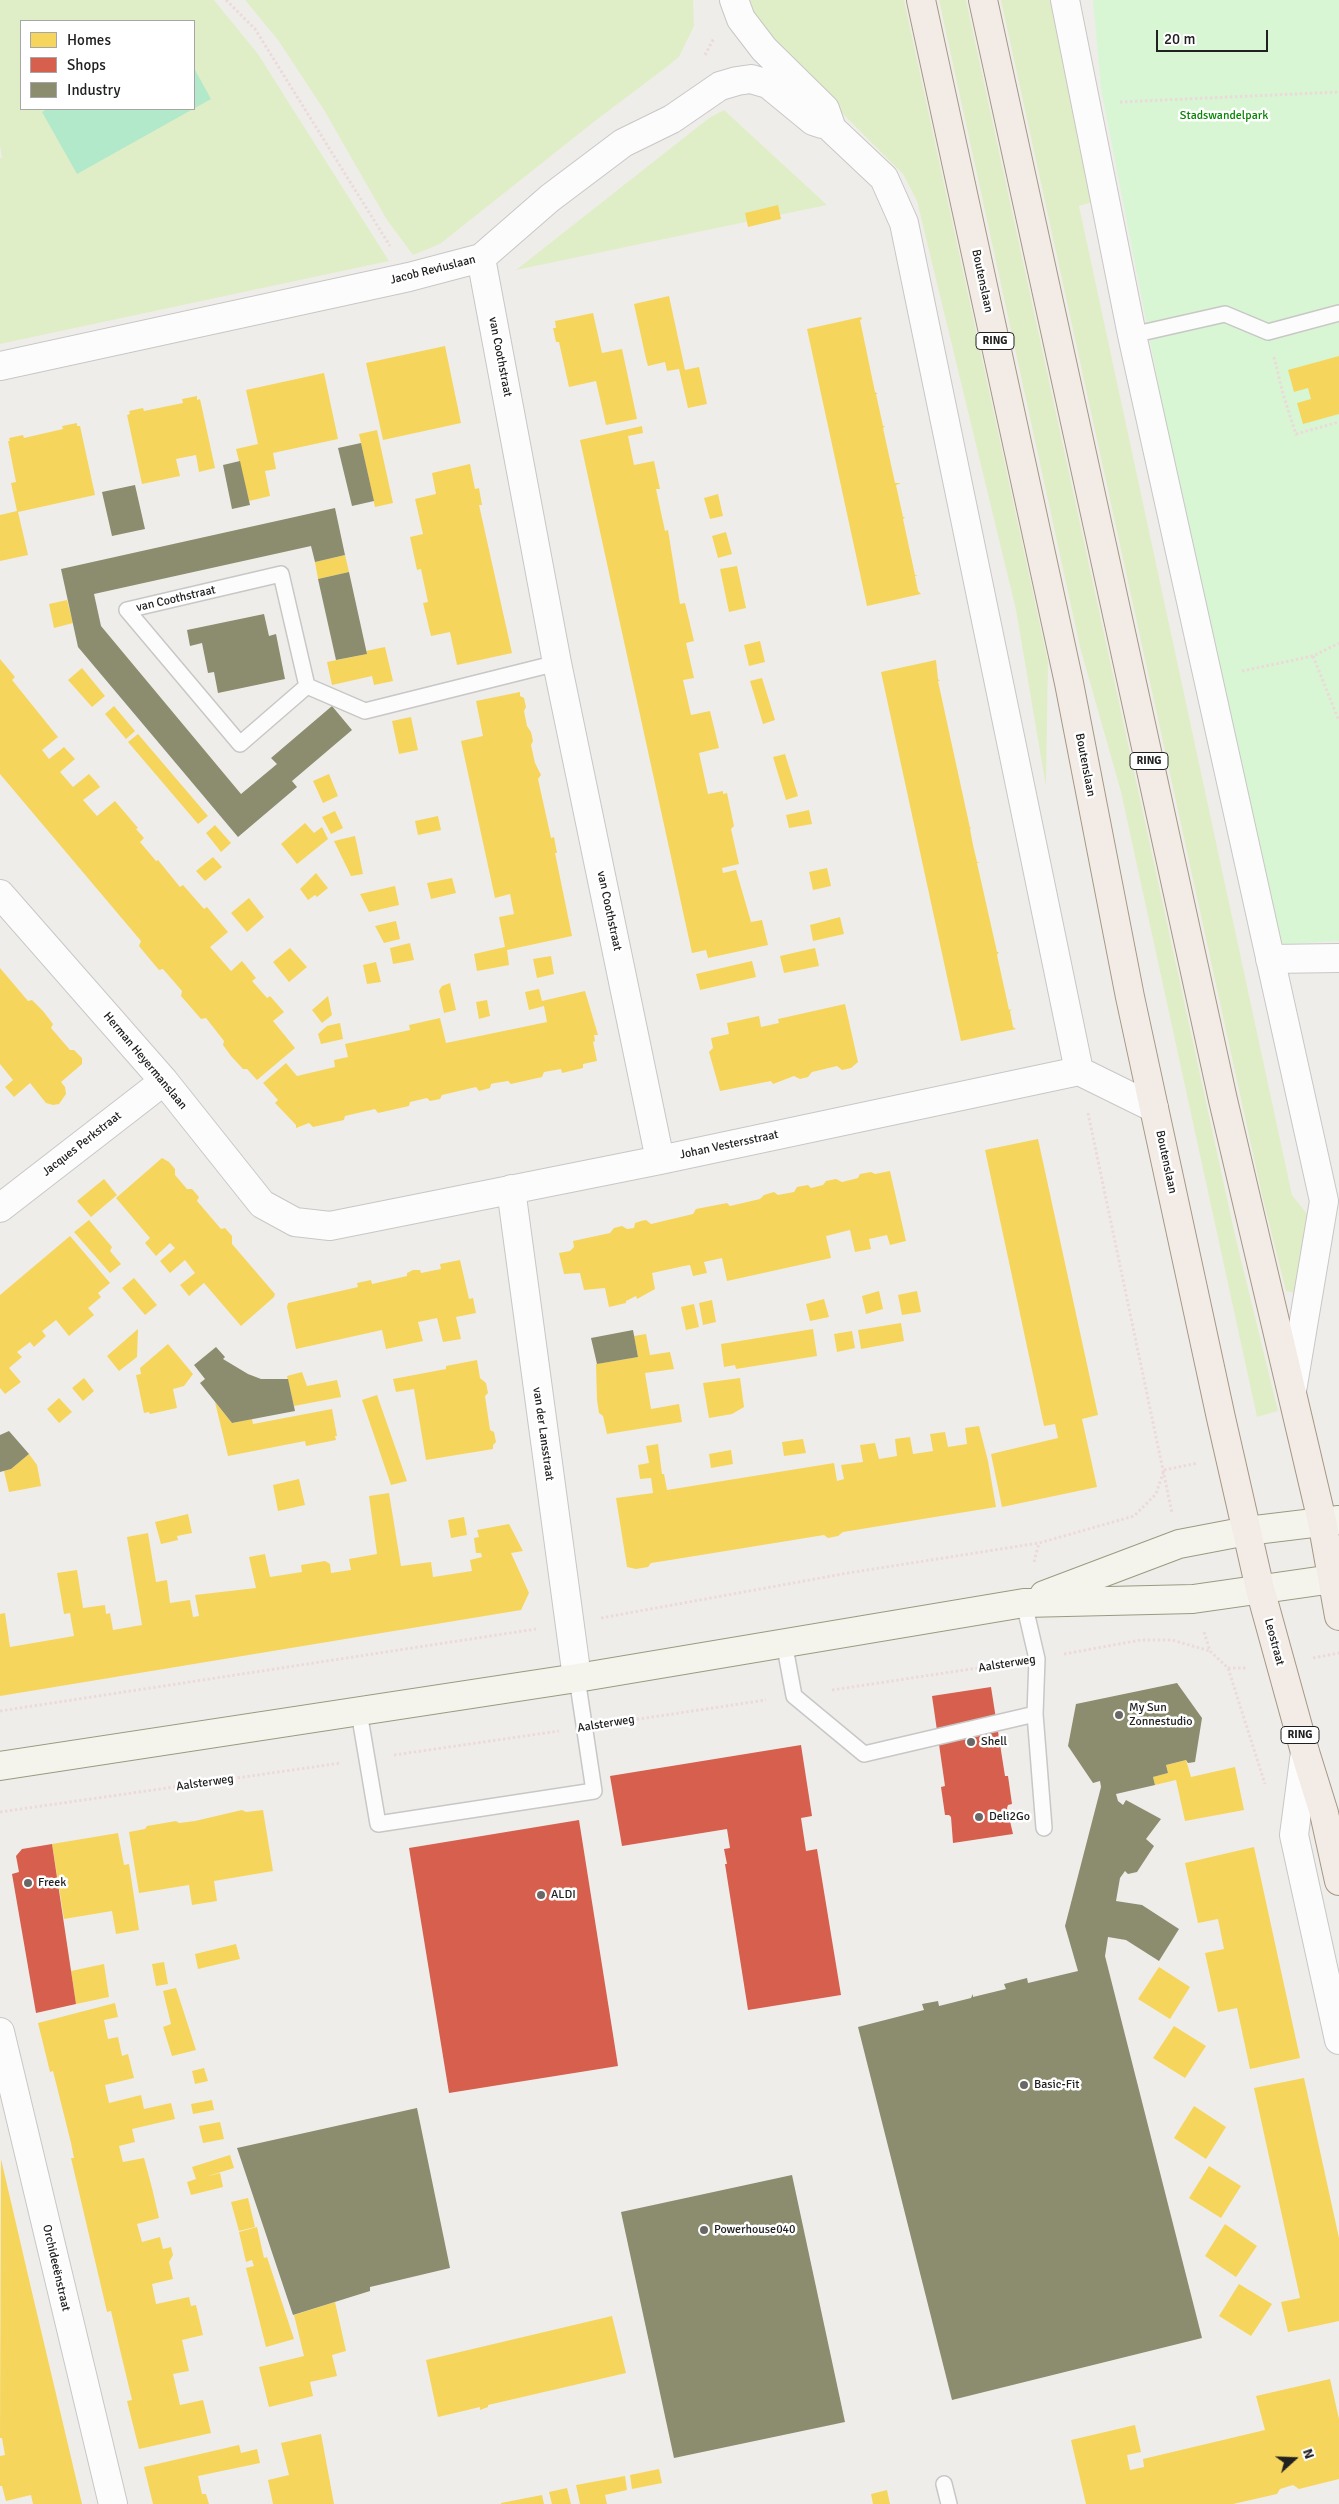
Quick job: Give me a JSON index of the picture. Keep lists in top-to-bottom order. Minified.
{"streets":{"main road":["Boutenslaan","RING","Leostraat"],"street":["Jacob Reviuslaan","van Coothstraat","Herman Heyermanslaan","Jacques Perkstraat","Johan Vestersstraat","van der Lansstraat","Orchideeënstraat"],"path":["Aalsterweg"]},"crossings":[["Jacob Reviuslaan","van Coothstraat"],["Boutenslaan","Leostraat"],["van Coothstraat","Johan Vestersstraat"],["Herman Heyermanslaan","Jacques Perkstraat"],["Herman Heyermanslaan","Johan Vestersstraat"],["Johan Vestersstraat","van der Lansstraat"]],"parks":["Stadswandelpark"],"places":["My Sun Zonnestudio","Shell","Deli2Go","Freek","ALDI","Basic-Fit","Powerhouse040"],"legend":["Homes","Shops","Industry"],"scale_bar":"20 m","north":"right"}
